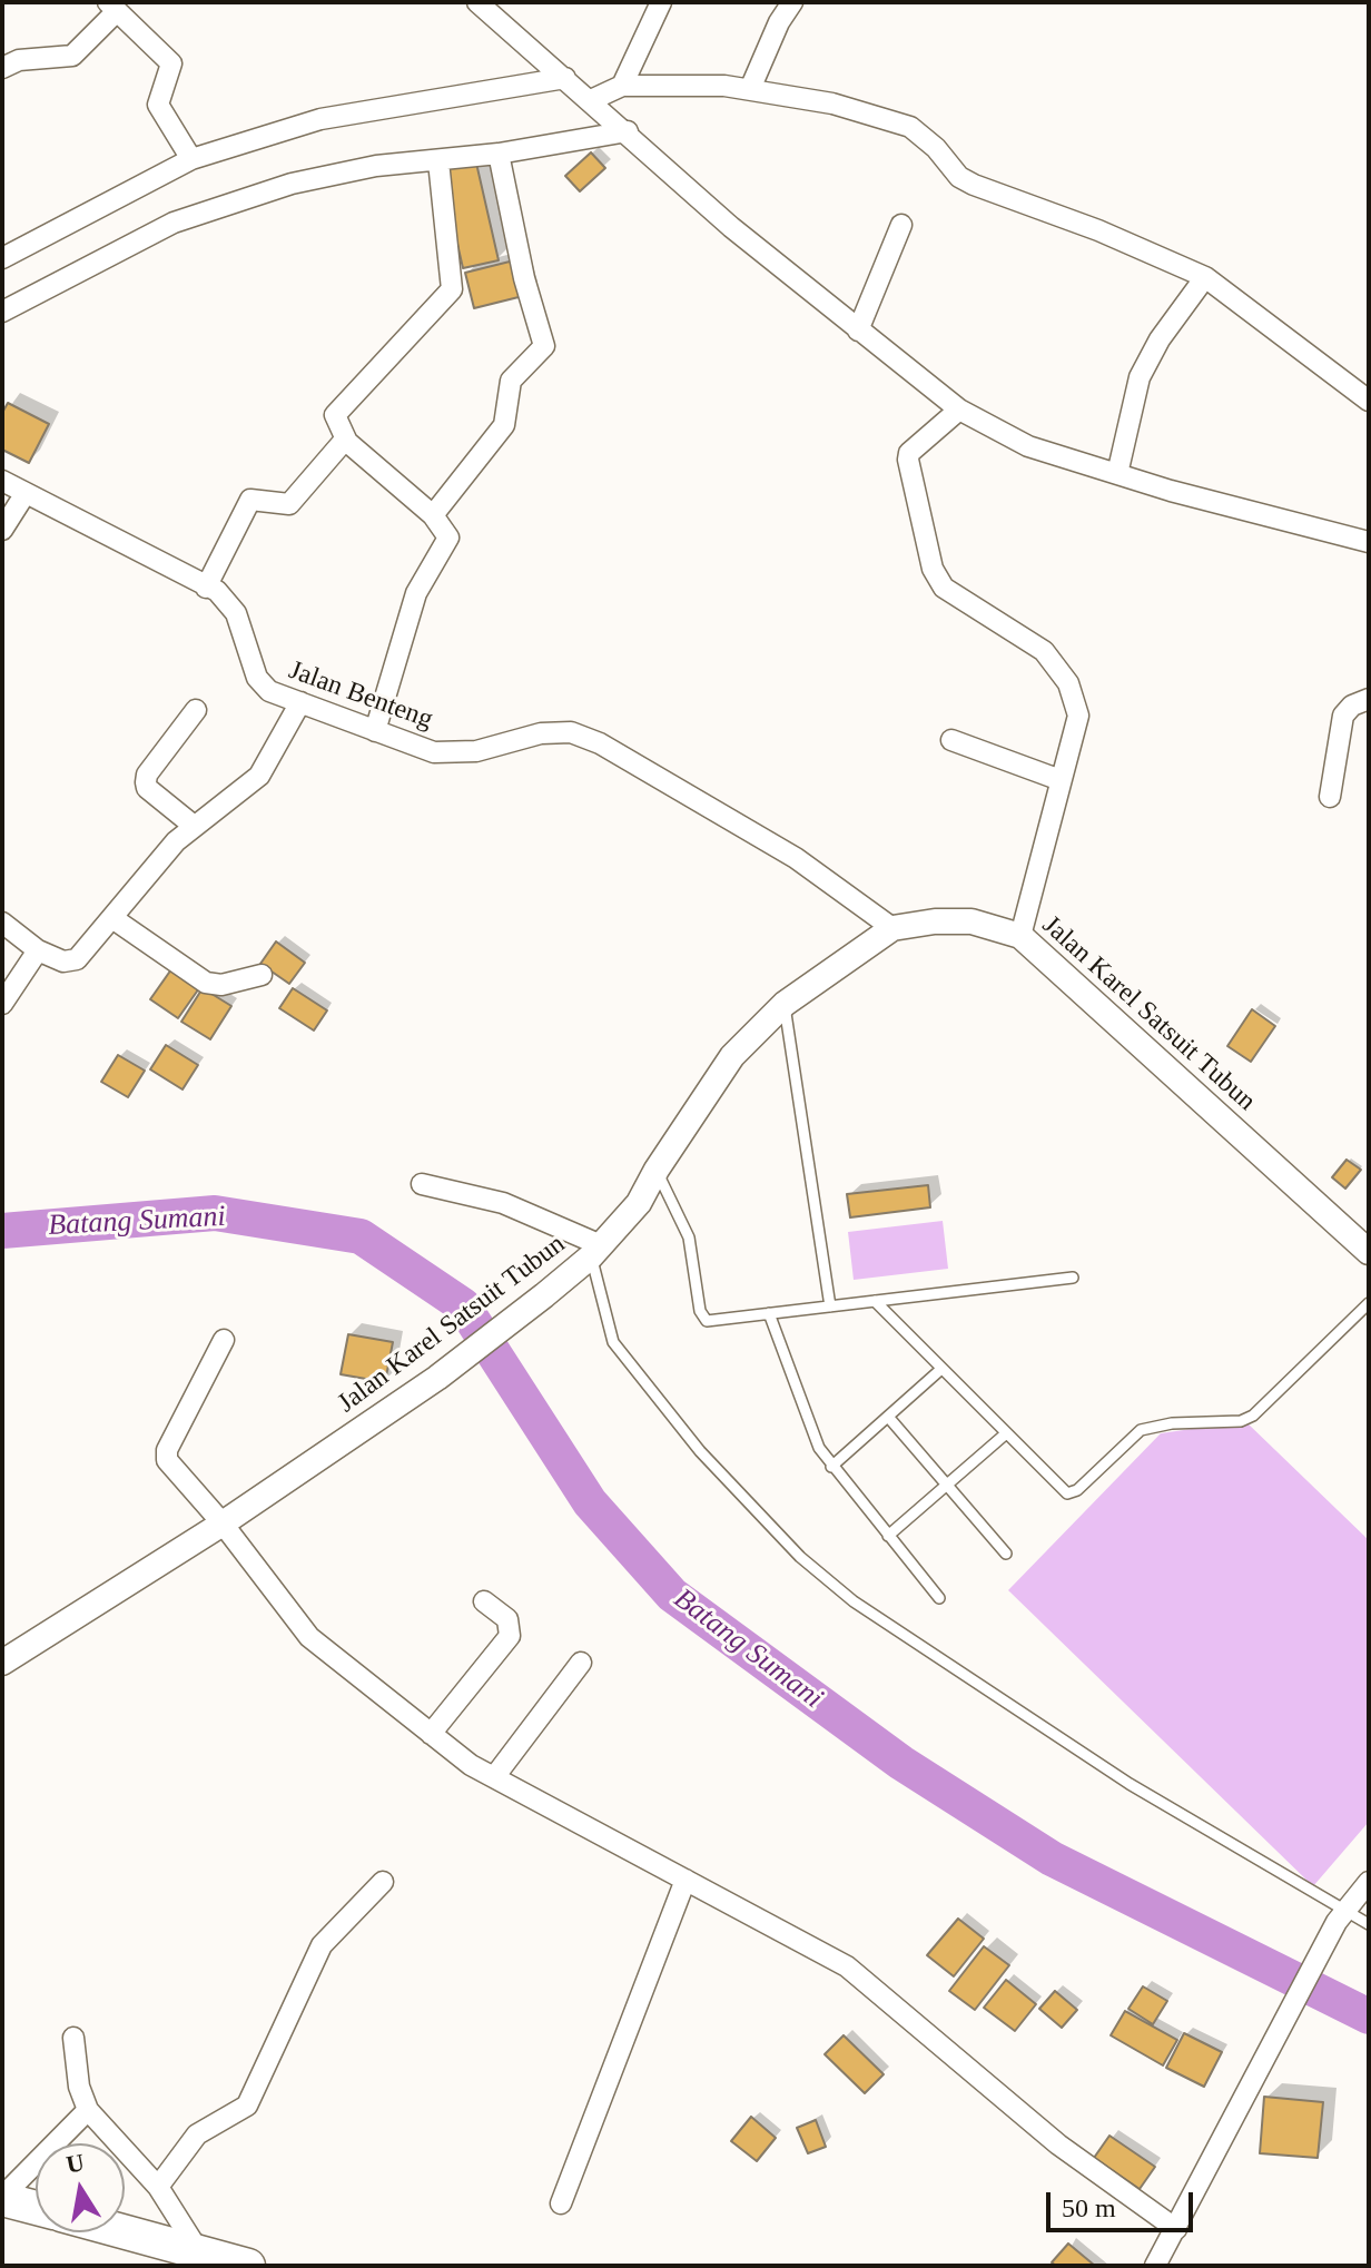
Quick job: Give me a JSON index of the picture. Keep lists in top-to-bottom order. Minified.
{"streets":{"street":["Jalan Benteng","Jalan Karel Satsuit Tubun"]},"crossings":[["Jalan Benteng","Jalan Karel Satsuit Tubun"]],"water":["Batang Sumani"],"scale_bar":"50 m","north":"top"}
